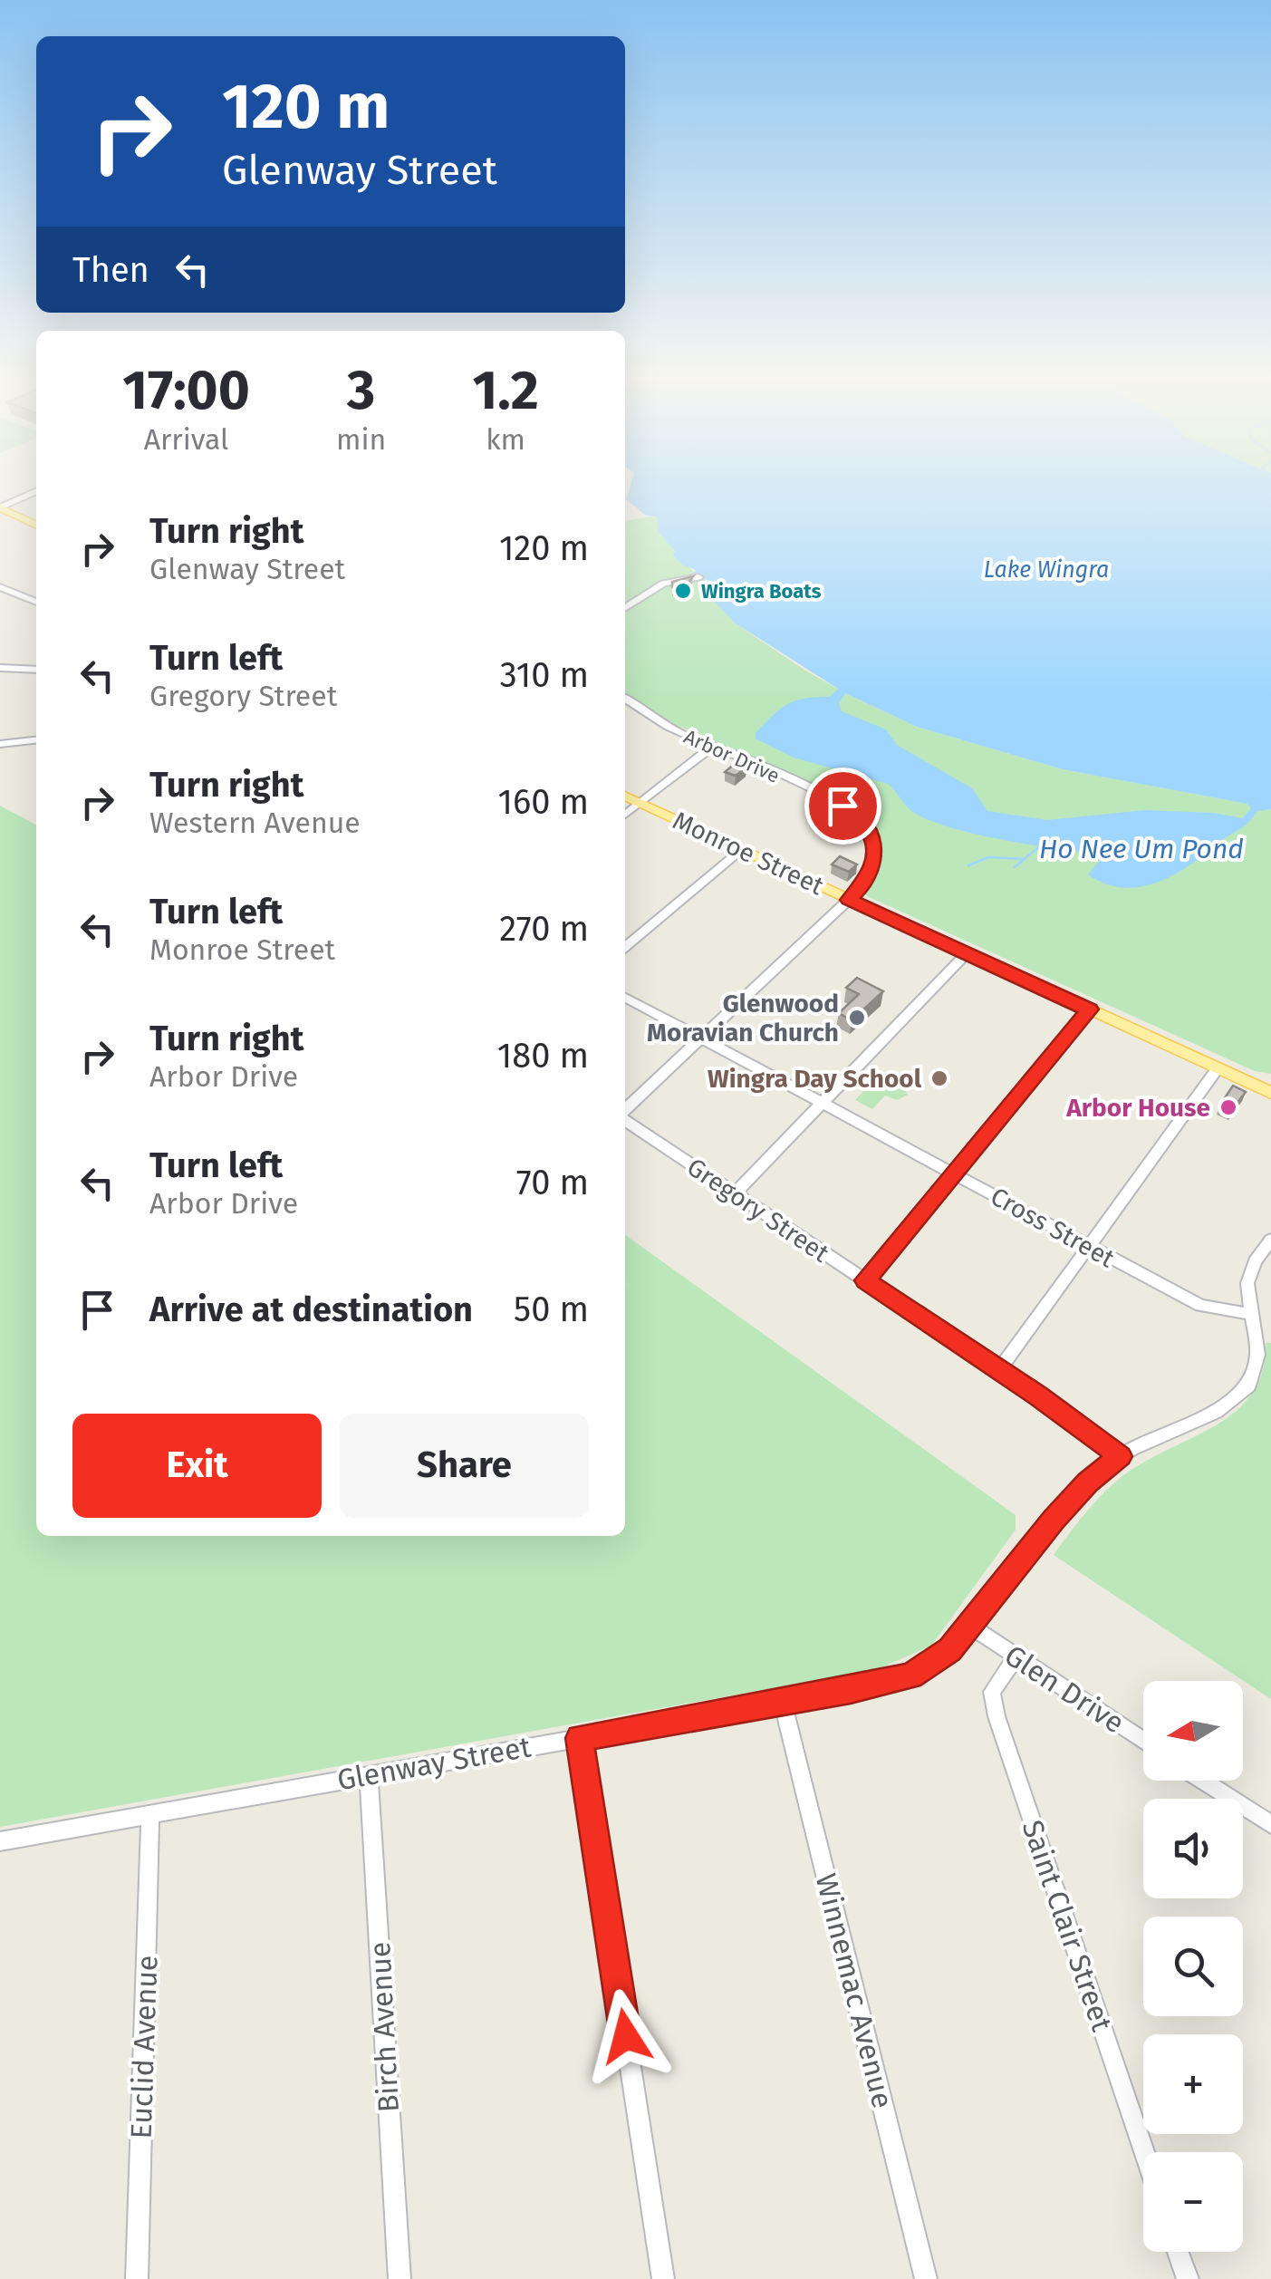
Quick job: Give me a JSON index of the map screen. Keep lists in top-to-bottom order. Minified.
{"streets":{"main road":["Monroe Street"],"street":["Arbor Drive","Gregory Street","Cross Street","Glen Drive","Glenway Street","Saint Clair Street","Winnemac Avenue","Birch Avenue","Euclid Avenue"]},"crossings":[["Arbor Drive","Monroe Street"],["Gregory Street","Glenway Street"],["Cross Street","Glenway Street"],["Glen Drive","Glenway Street"],["Glen Drive","Saint Clair Street"],["Glenway Street","Winnemac Avenue"],["Glenway Street","Birch Avenue"],["Glenway Street","Euclid Avenue"]],"water":["Lake Wingra","Ho Nee Um Pond"],"places":["Wingra Boats","Glenwood Moravian Church","Wingra Day School","Arbor House"],"north":"left","page":{"turn":["120 m","Glenway Street"],"then":"Then","eta":["17:00","Arrival","3","min","1.2","km"],"list":[{"name":"Turn right","note":"Glenway Street","value":"120 m"},{"name":"Turn left","note":"Gregory Street","value":"310 m"},{"name":"Turn right","note":"Western Avenue","value":"160 m"},{"name":"Turn left","note":"Monroe Street","value":"270 m"},{"name":"Turn right","note":"Arbor Drive","value":"180 m"},{"name":"Turn left","note":"Arbor Drive","value":"70 m"},{"name":"Arrive at destination","value":"50 m"}],"buttons":["Exit","Share"],"map_buttons":["+","−"]}}
